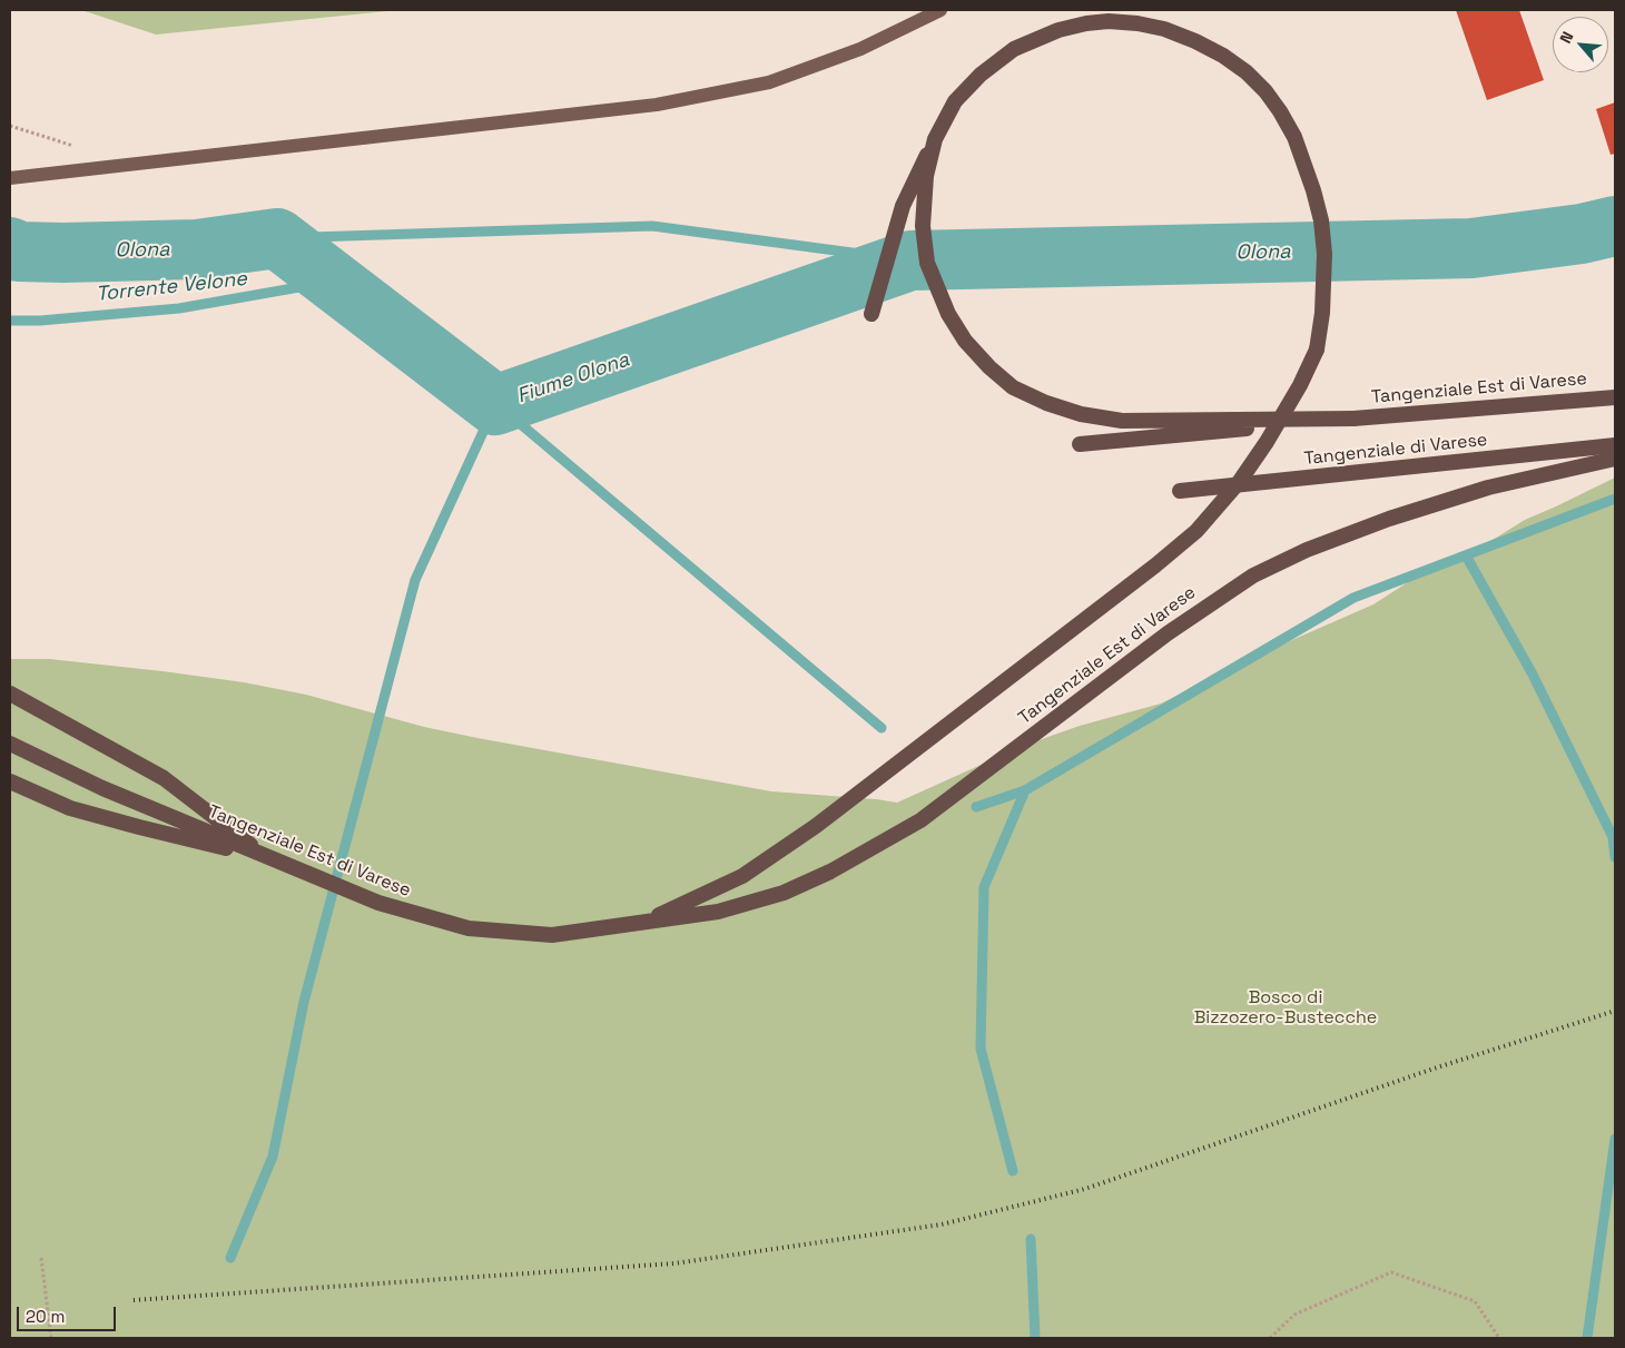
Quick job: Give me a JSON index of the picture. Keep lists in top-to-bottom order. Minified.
{"streets":{"highway":["Tangenziale Est di Varese","Tangenziale di Varese"]},"crossings":[["Tangenziale Est di Varese","Tangenziale di Varese"]],"water":["Olona","Torrente Velone","Fiume Olona"],"parks":["Bosco di Bizzozero-Bustecche"],"scale_bar":"20 m","north":"top left"}
